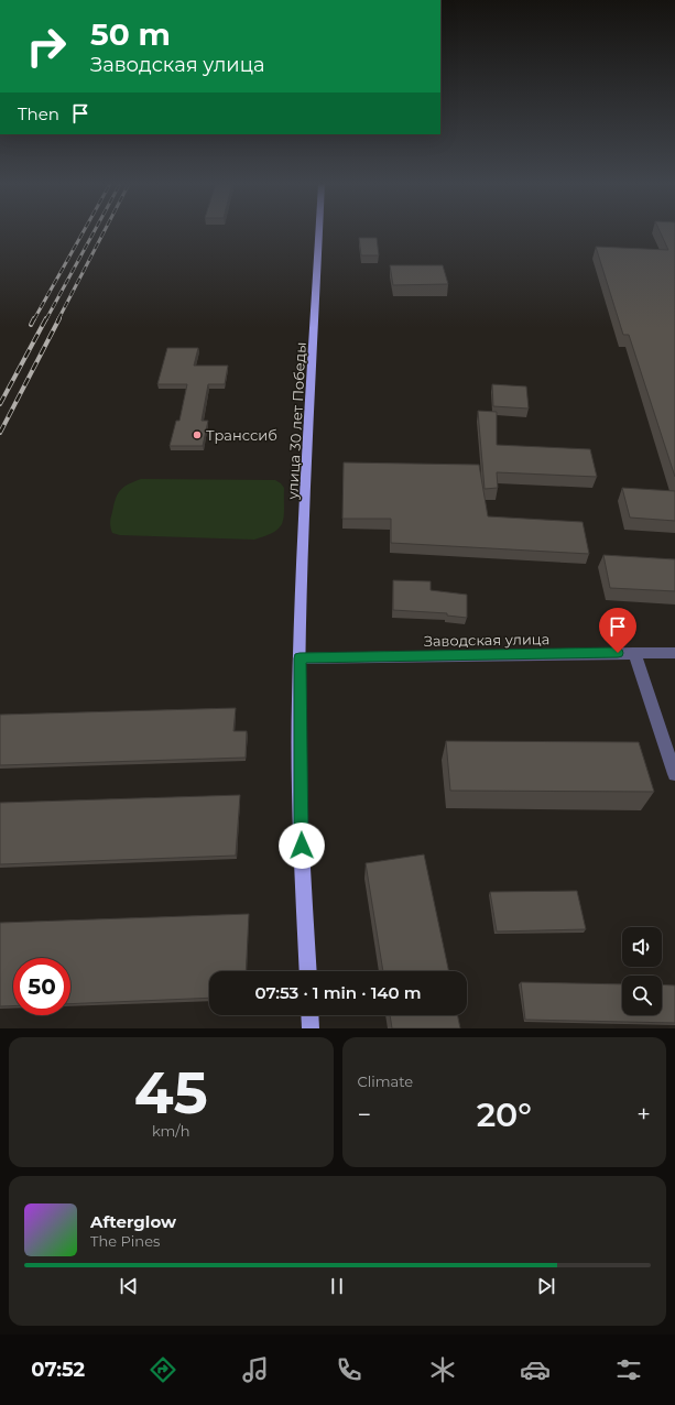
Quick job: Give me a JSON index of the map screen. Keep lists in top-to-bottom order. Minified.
{"streets":{"main road":["улица 30 лет Победы"],"street":["Заводская улица"]},"crossings":[["улица 30 лет Победы","Заводская улица"]],"places":["Транссиб"],"page":{"turn":["50 m","Заводская улица"],"then":"Then","limit":"50","trip":"07:53 · 1 min · 140 m","tile":[["45","km/h"],"Climate"],"heat":["−","20°","+"],"song":["Afterglow","The Pines"],"tabs":"07:52"}}
